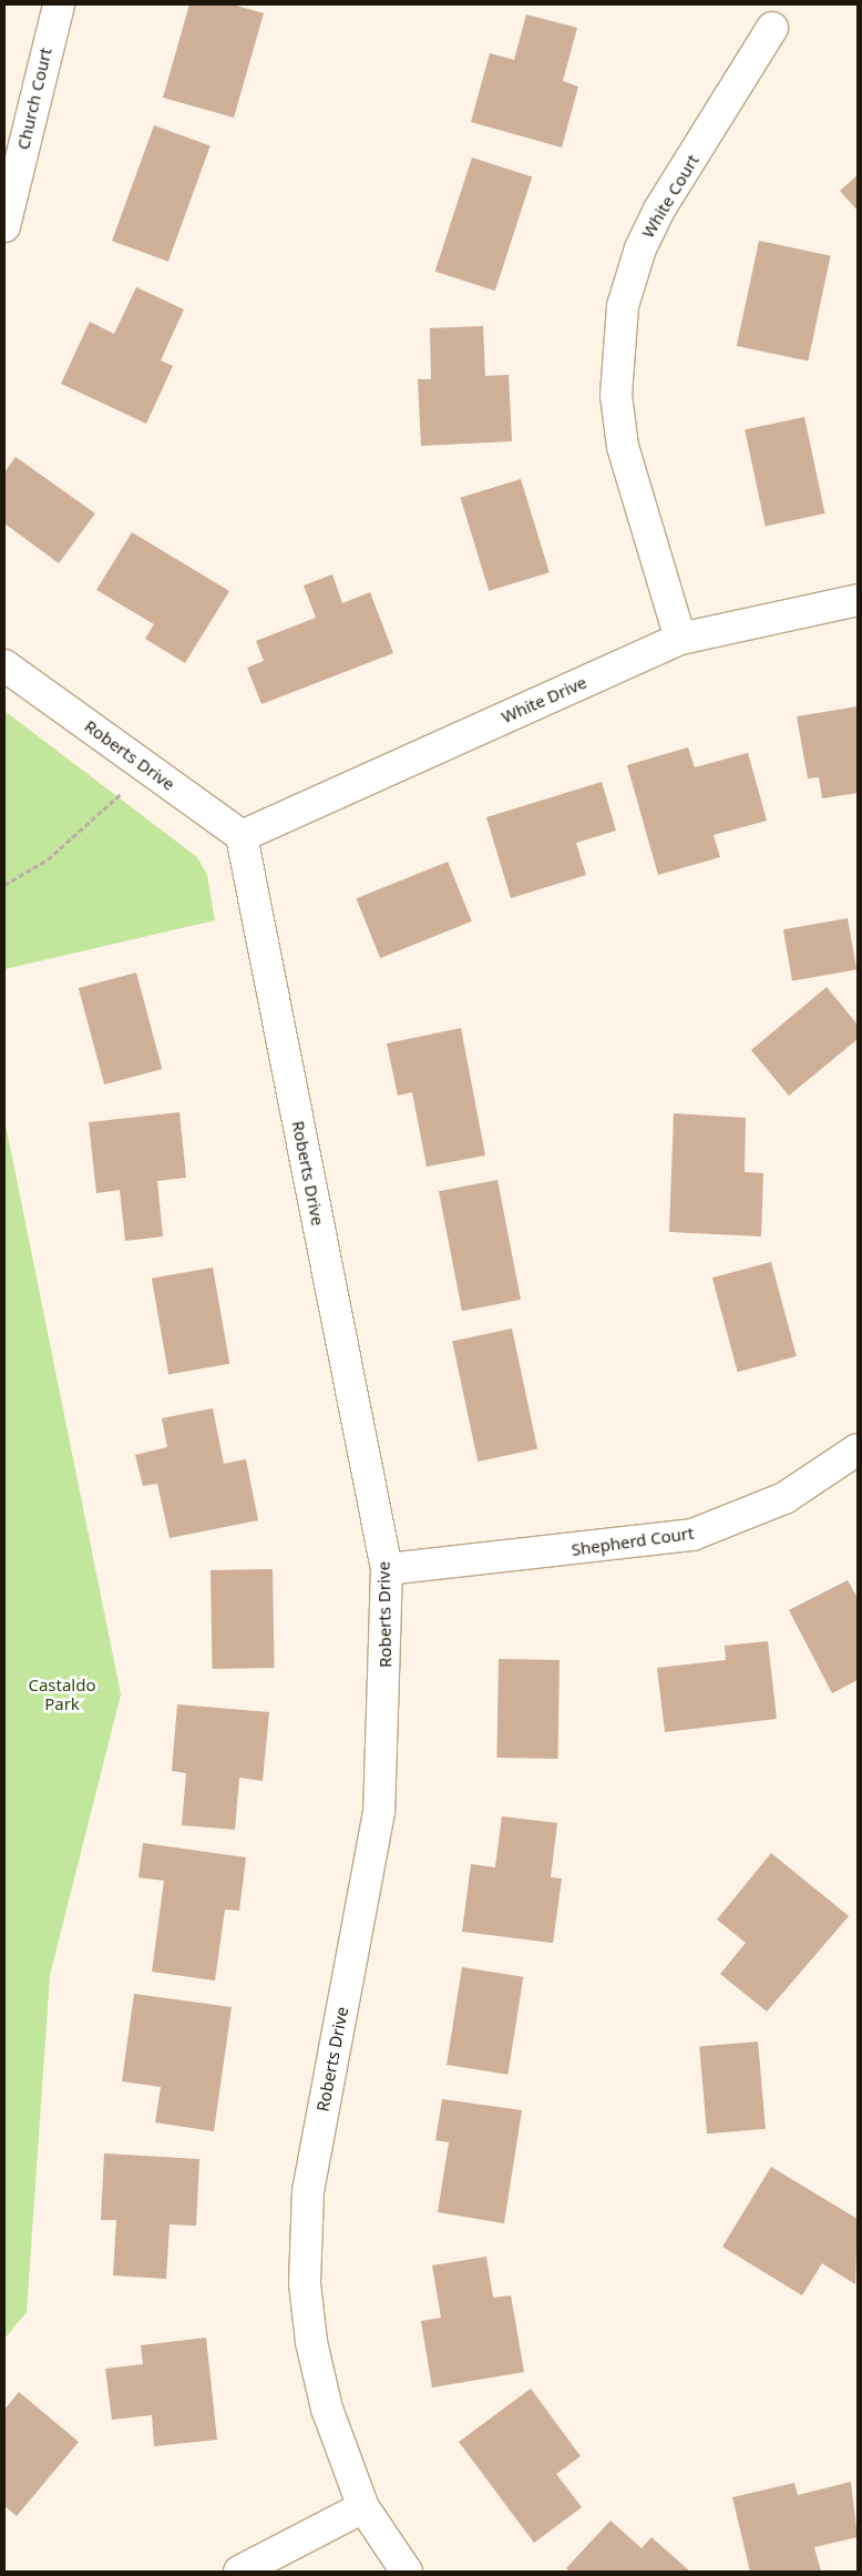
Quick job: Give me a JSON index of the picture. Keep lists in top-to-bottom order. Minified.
{"streets":{"street":["Church Court","White Court","White Drive","Roberts Drive","Shepherd Court"]},"crossings":[["White Court","White Drive"],["White Drive","Roberts Drive"],["Roberts Drive","Shepherd Court"]],"parks":["Castaldo Park"]}
